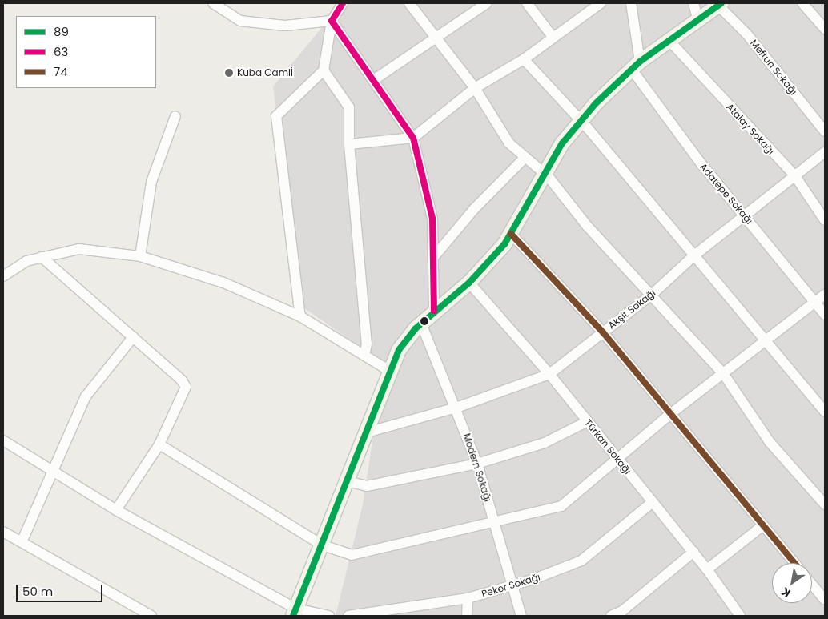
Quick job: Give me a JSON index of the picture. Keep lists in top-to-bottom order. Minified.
{"streets":{"street":["Meftun Sokağı","Atalay Sokağı","Adatepe Sokağı","Akşit Sokağı","Türkan Sokağı","Modern Sokağı","Peker Sokağı"]},"crossings":[["Atalay Sokağı","Akşit Sokağı"],["Adatepe Sokağı","Akşit Sokağı"],["Akşit Sokağı","Türkan Sokağı"],["Akşit Sokağı","Modern Sokağı"],["Türkan Sokağı","Peker Sokağı"],["Modern Sokağı","Peker Sokağı"]],"places":["Kuba Camiİ"],"lines":["transit line 89","transit line 63","transit line 74"],"legend":["89","63","74"],"scale_bar":"50 m","north":"bottom left"}
